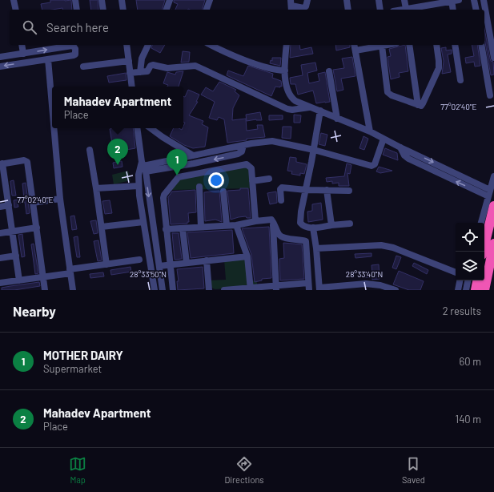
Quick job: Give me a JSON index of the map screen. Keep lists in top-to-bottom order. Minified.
{"page":{"search":"Search here","popup":["Mahadev Apartment","Place"],"pins":["2","1"],"heading":["Nearby","2 results"],"list":[{"mark":"1","name":"MOTHER DAIRY","note":"Supermarket","value":"60 m"},{"mark":"2","name":"Mahadev Apartment","note":"Place","value":"140 m"}],"nav":["Map","Directions","Saved"]},"coordinates":["77°02'40\"E","28°33'50\"N","28°33'40\"N"]}
